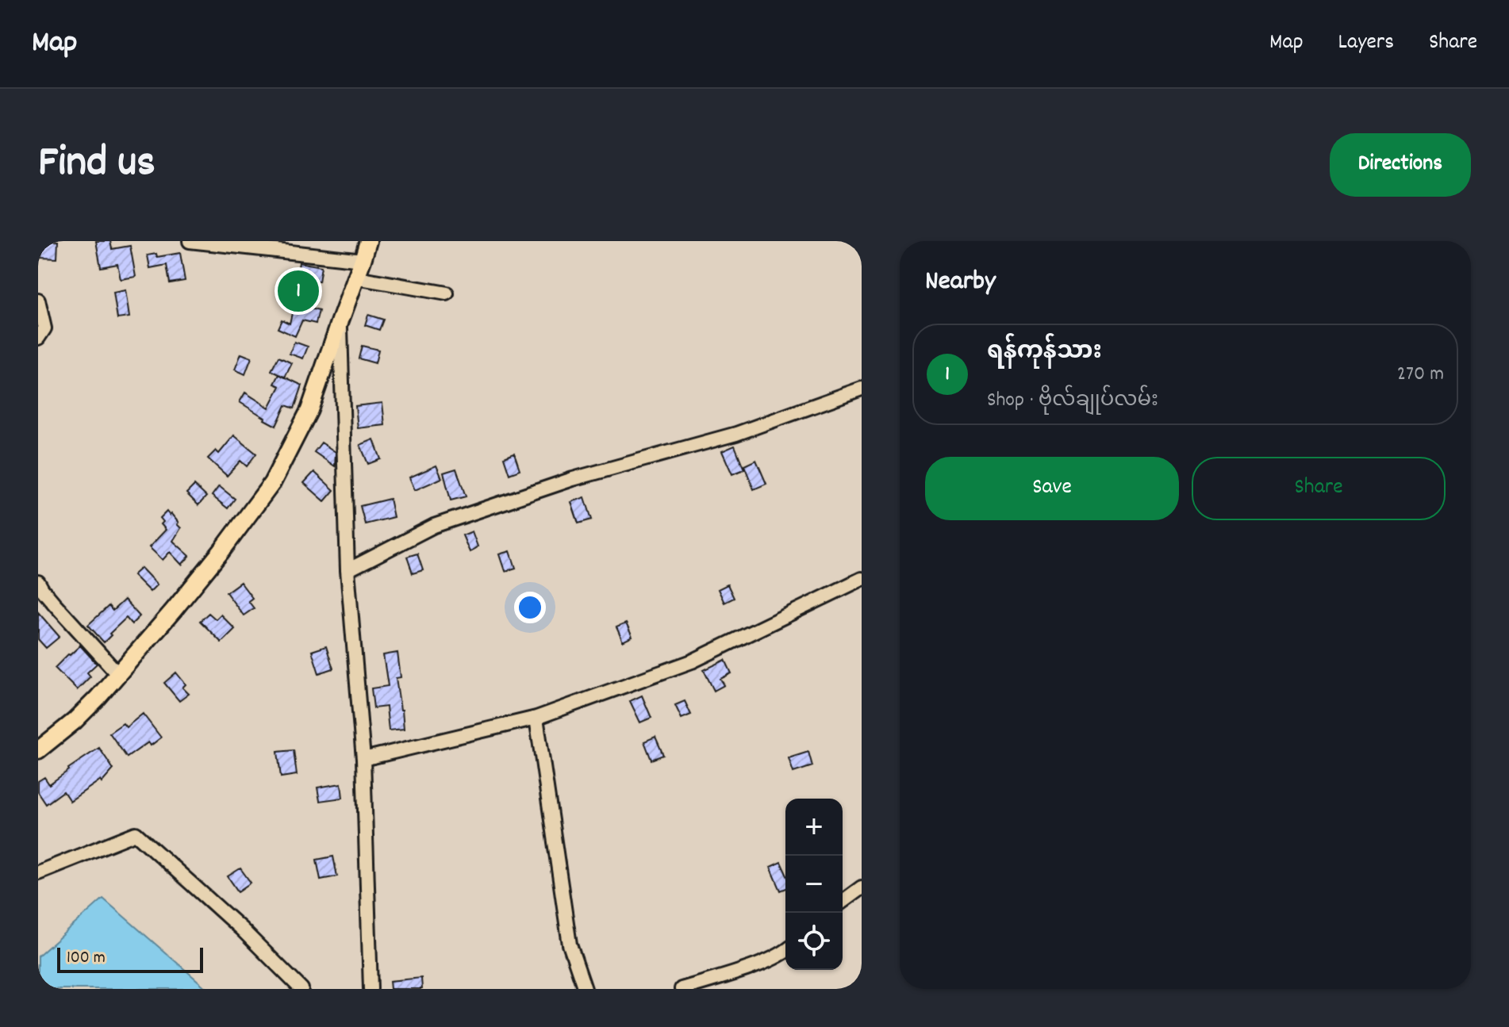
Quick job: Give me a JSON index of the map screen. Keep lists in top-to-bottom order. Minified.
{"scale_bar":"100 m","page":{"header":"Map","nav":["Map","Layers","Share"],"title":"Find us","buttons":["Directions",["Save","Share"]],"heading":"Nearby","pins":"1","list":[{"mark":"1","name":"ရန်ကုန်သား","note":"Shop · ဗိုလ်ချုပ်လမ်း","value":"270 m"}],"map_buttons":["+","−"],"scale":"100 m"}}
